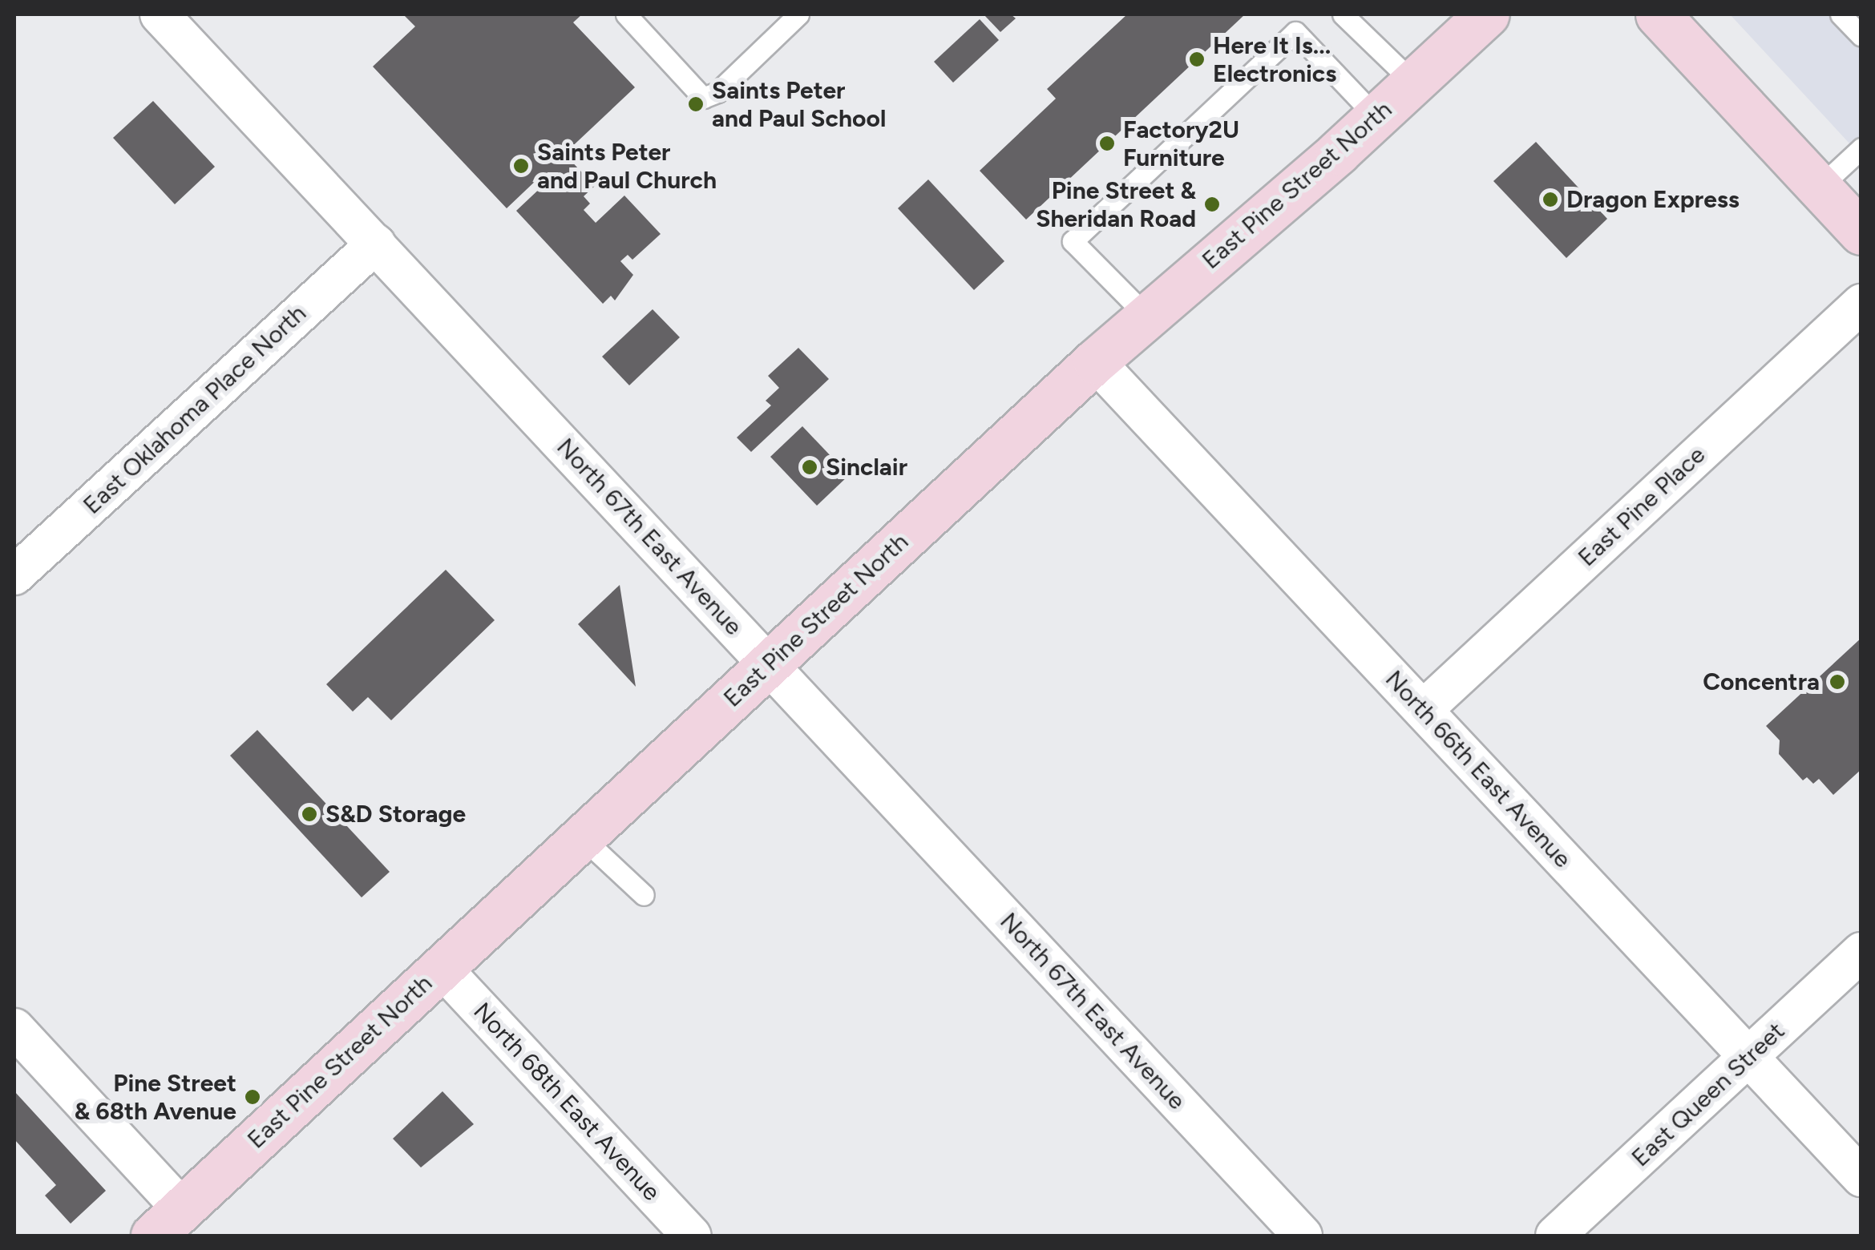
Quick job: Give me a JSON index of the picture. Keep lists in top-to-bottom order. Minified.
{"streets":{"street":["East Pine Street North","East Oklahoma Place North","East Pine Place","North 67th East Avenue","North 66th East Avenue","East Queen Street","North 68th East Avenue"]},"crossings":[["East Pine Street North","North 67th East Avenue"],["East Pine Street North","North 66th East Avenue"],["East Pine Street North","North 68th East Avenue"],["East Oklahoma Place North","North 67th East Avenue"],["East Pine Place","North 66th East Avenue"],["North 66th East Avenue","East Queen Street"]],"places":["Here It Is... Electronics","Saints Peter and Paul School","Factory2U Furniture","Saints Peter and Paul Church","Dragon Express","Pine Street & Sheridan Road","Sinclair","Concentra","S&D Storage","Pine Street & 68th Avenue"]}
